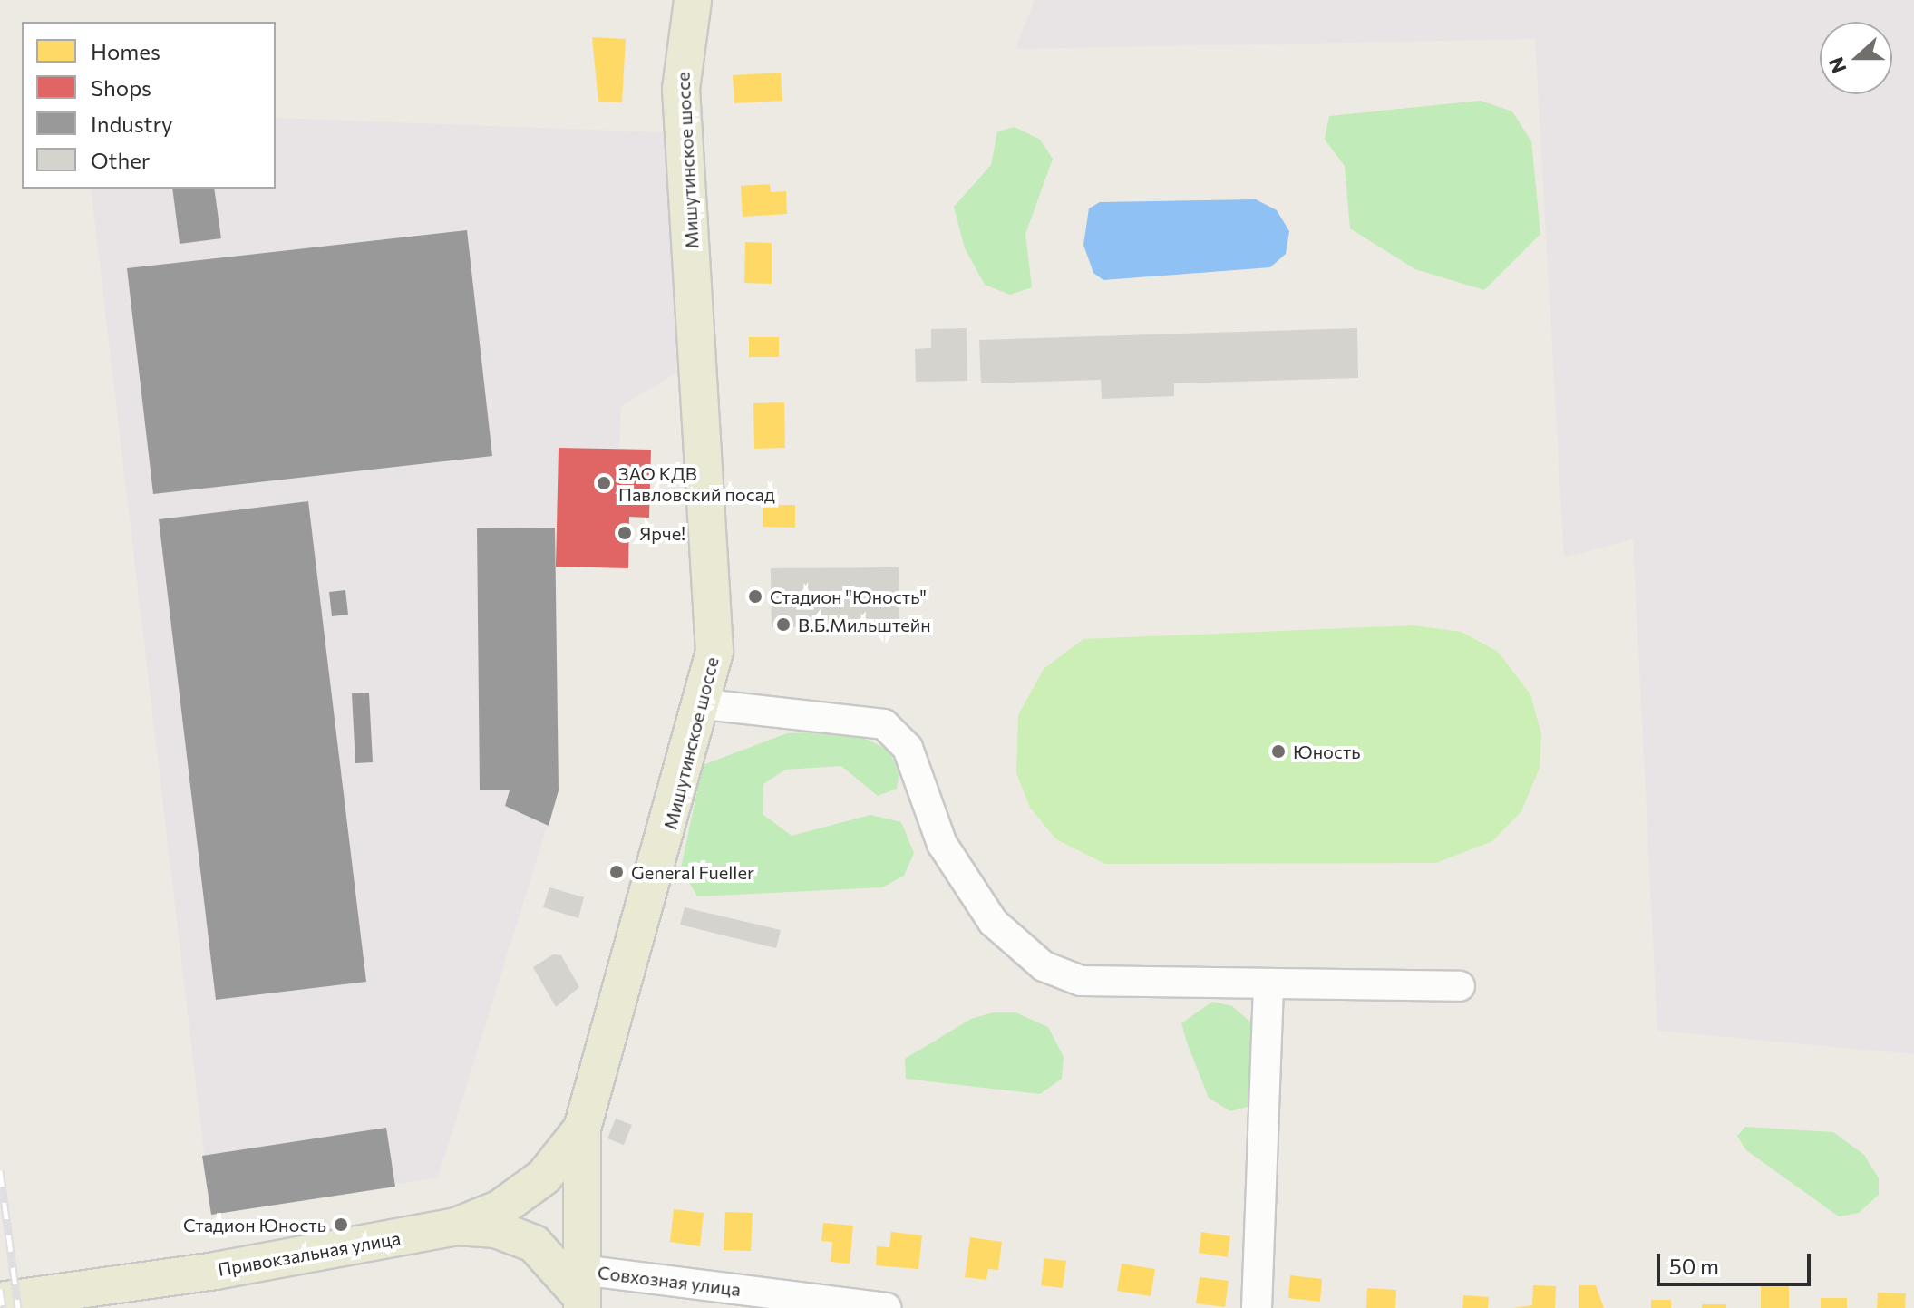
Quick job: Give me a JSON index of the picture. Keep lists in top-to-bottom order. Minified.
{"streets":{"main road":["Мишутинское шоссе","Привокзальная улица"],"street":["Совхозная улица"]},"crossings":[["Мишутинское шоссе","Привокзальная улица"]],"places":["ЗАО КДВ Павловский посад","Ярче!","Стадион \"Юность\"","В.Б.Мильштейн","Юность","General Fueller","Стадион Юность"],"legend":["Homes","Shops","Industry","Other"],"scale_bar":"50 m","north":"left"}
